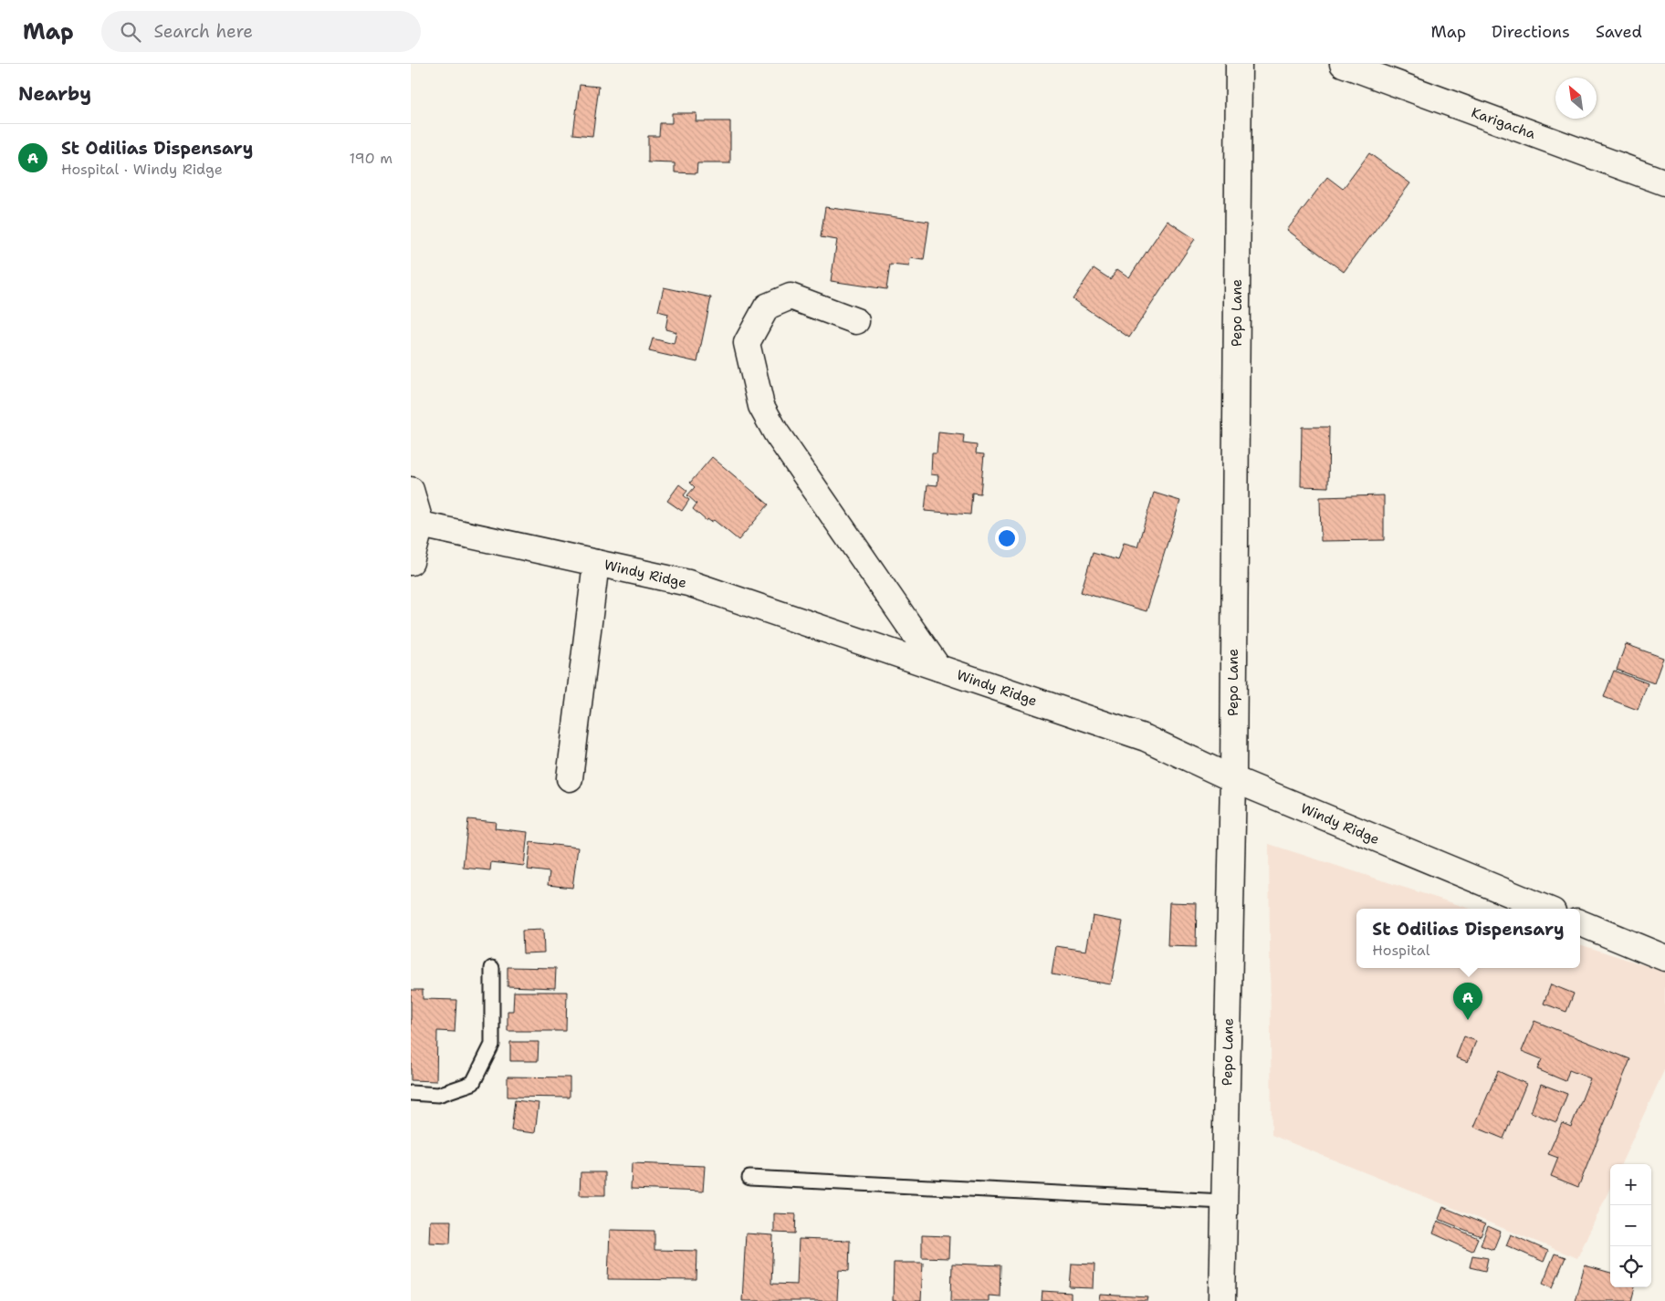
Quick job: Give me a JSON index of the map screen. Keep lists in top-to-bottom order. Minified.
{"streets":{"street":["Karigacha","Pepo Lane","Windy Ridge"]},"crossings":[["Pepo Lane","Windy Ridge"]],"north":"top left","page":{"header":"Map","search":"Search here","nav":["Map","Directions","Saved"],"heading":"Nearby","list":[{"mark":"A","name":"St Odilias Dispensary","note":"Hospital · Windy Ridge","value":"190 m"}],"popup":["St Odilias Dispensary","Hospital"],"pins":"A","map_buttons":["+","−"]}}
